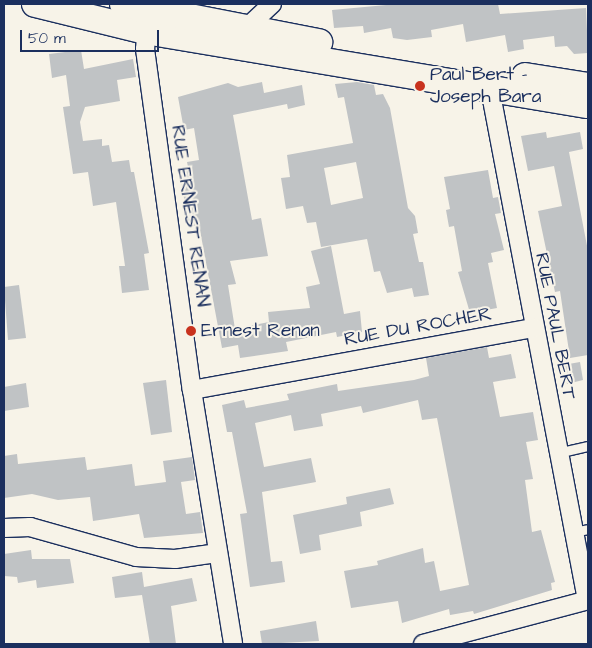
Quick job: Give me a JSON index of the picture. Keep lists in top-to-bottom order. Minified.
{"streets":{"street":["RUE ERNEST RENAN","RUE PAUL BERT","RUE DU ROCHER"]},"crossings":[["RUE ERNEST RENAN","RUE DU ROCHER"],["RUE PAUL BERT","RUE DU ROCHER"]],"places":["Paul Bert - Joseph Bara","Ernest Renan"],"scale_bar":"50 m"}
